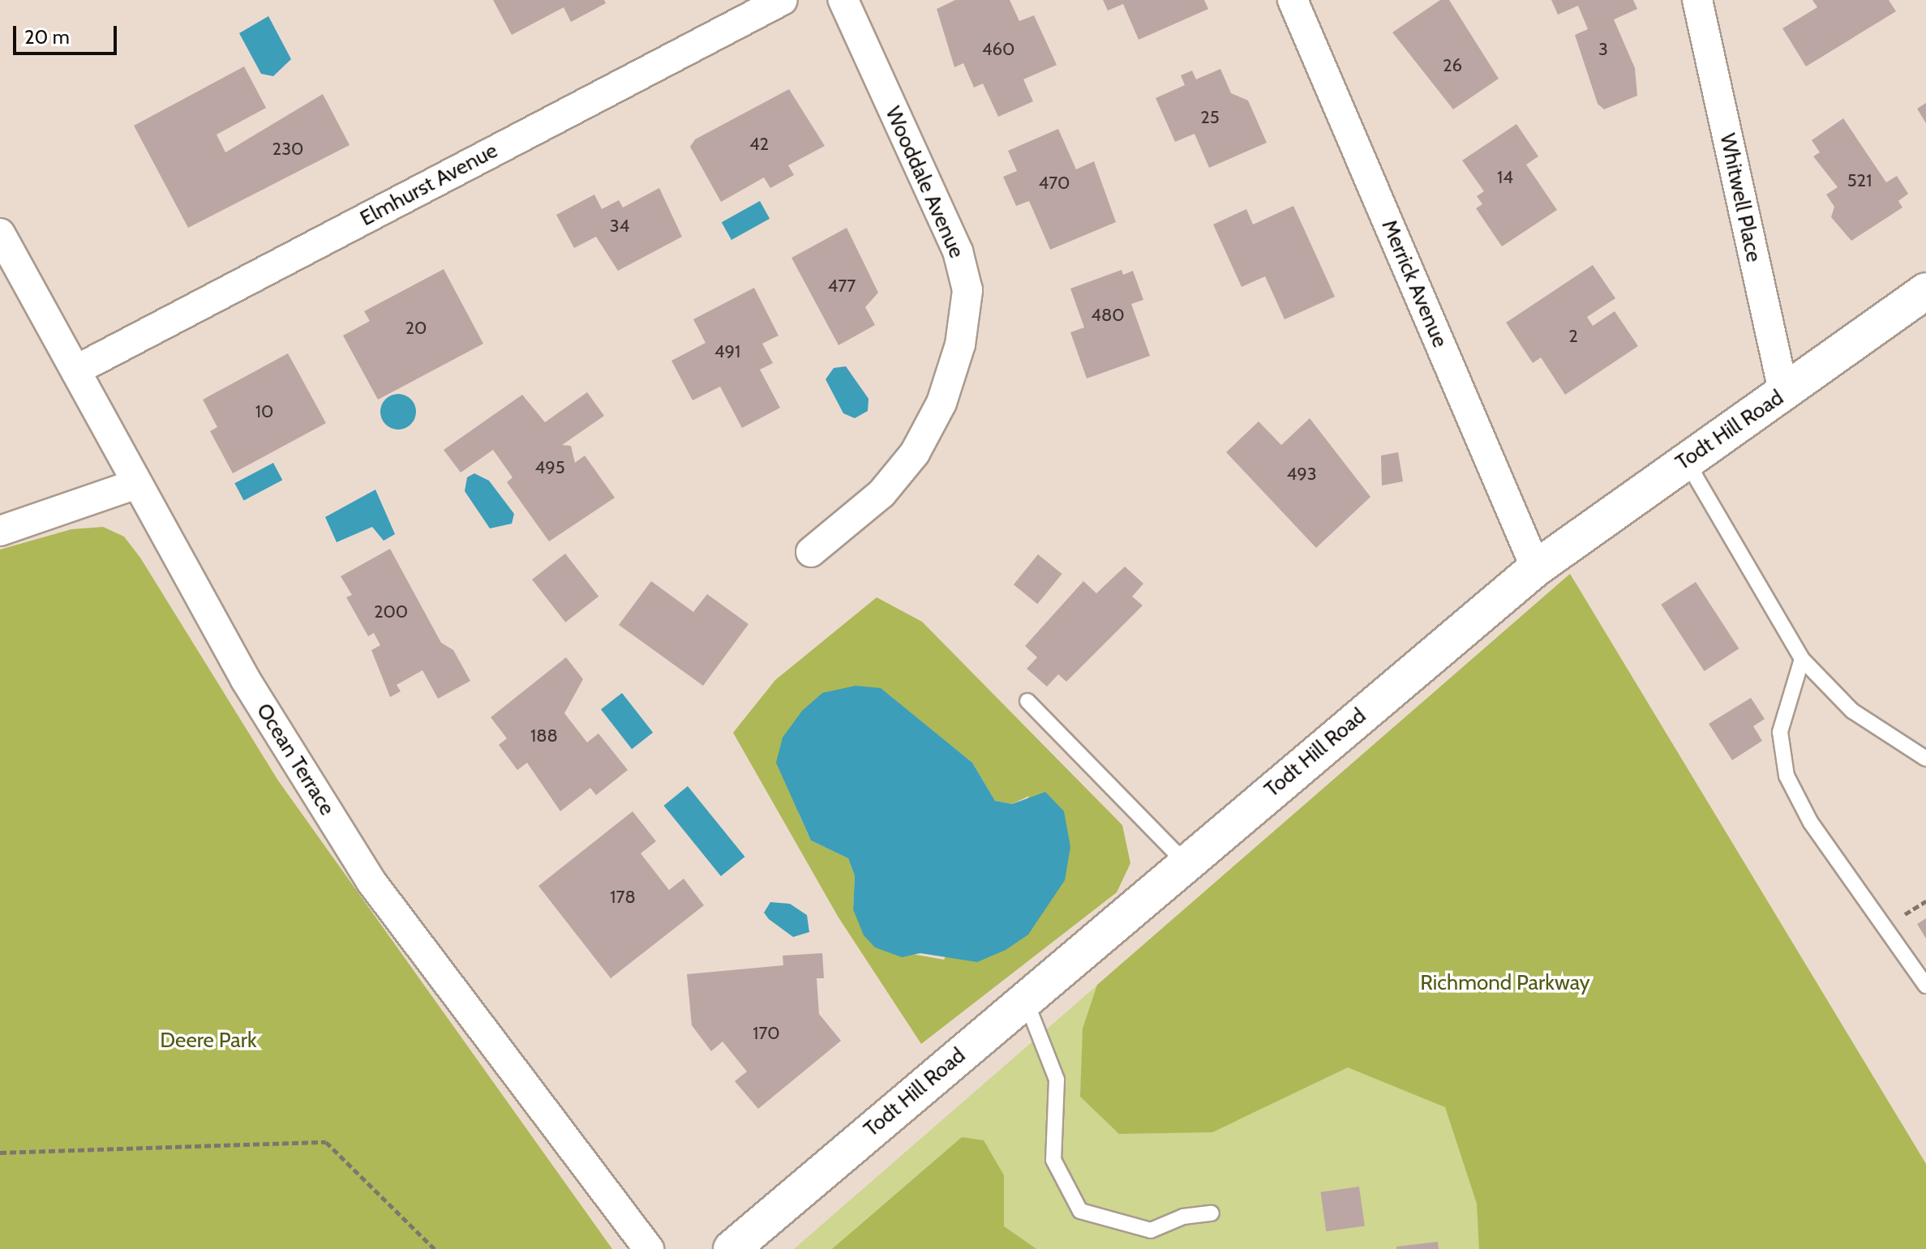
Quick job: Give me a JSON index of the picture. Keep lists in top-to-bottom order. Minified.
{"streets":{"street":["Wooddale Avenue","Elmhurst Avenue","Whitwell Place","Merrick Avenue","Todt Hill Road","Ocean Terrace"]},"crossings":[["Elmhurst Avenue","Ocean Terrace"],["Whitwell Place","Todt Hill Road"],["Merrick Avenue","Todt Hill Road"]],"parks":["Richmond Parkway","Deere Park"],"house_numbers":["460","3","26","25","42","230","14","521","470","34","477","480","20","2","491","10","495","493","200","188","178","170"],"scale_bar":"20 m"}
